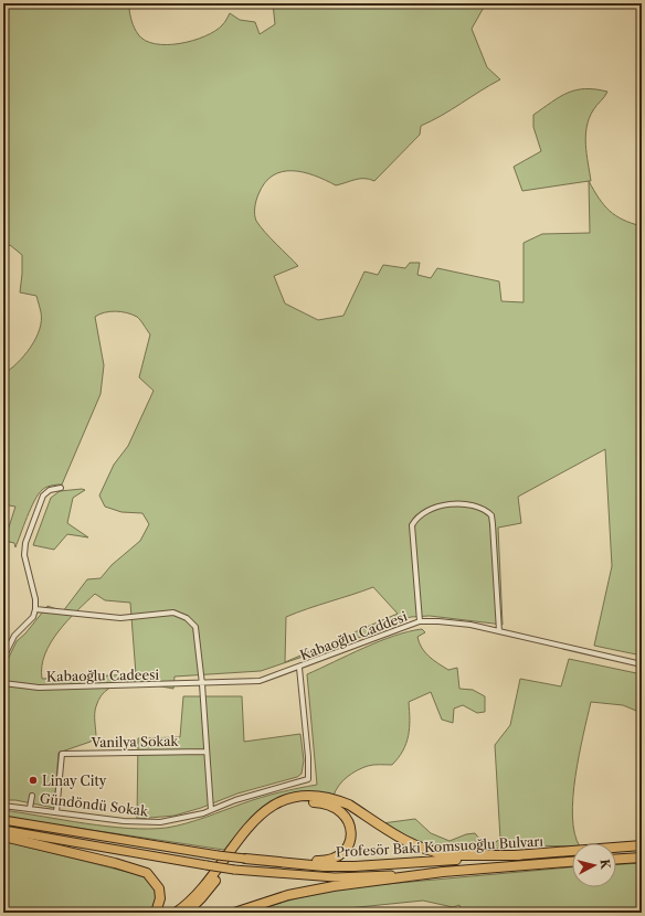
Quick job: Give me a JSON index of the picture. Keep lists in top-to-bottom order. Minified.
{"streets":{"highway":["Profesör Baki Komsuoğlu Bulvarı"],"street":["Kabaoğlu Caddesi","Kabaoğlu Cadeesi","Vanilya Sokak","Gündöndü Sokak"]},"crossings":[["Kabaoğlu Caddesi","Kabaoğlu Cadeesi"],["Kabaoğlu Caddesi","Gündöndü Sokak"],["Vanilya Sokak","Gündöndü Sokak"]],"places":["Linay City"],"north":"right"}
